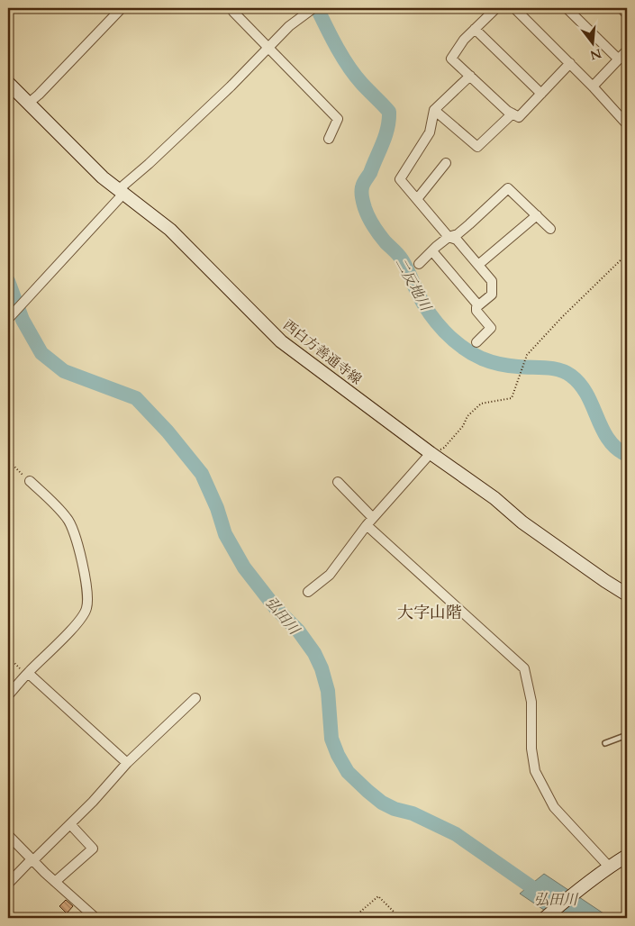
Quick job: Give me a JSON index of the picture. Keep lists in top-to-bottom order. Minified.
{"streets":{"main road":["西白方善通寺線"]},"districts":["大字山階"],"water":["二反地川","弘田川"],"north":"bottom"}
